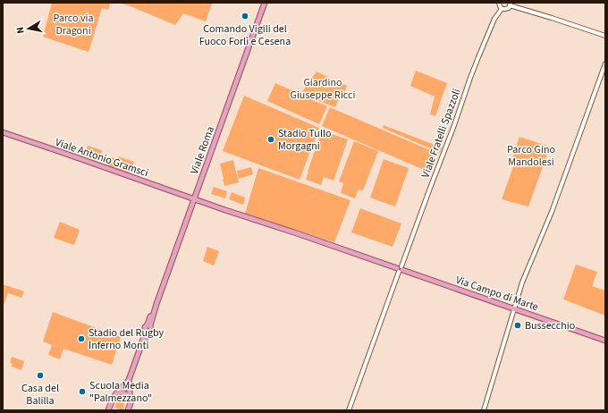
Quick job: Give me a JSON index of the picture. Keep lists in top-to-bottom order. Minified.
{"streets":{"main road":["Viale Roma","Viale Antonio Gramsci","Via Campo di Marte"],"street":["Viale Fratelli Spazzoli"]},"crossings":[["Viale Fratelli Spazzoli","Via Campo di Marte"],["Viale Roma","Viale Antonio Gramsci"],["Viale Roma","Via Campo di Marte"],["Viale Antonio Gramsci","Via Campo di Marte"]],"parks":["Parco via Dragoni","Giardino Giuseppe Ricci","Parco Gino Mandolesi"],"places":["Comando Vigili del Fuoco Forlì e Cesena","Stadio Tullo Morgagni","Bussecchio","Stadio del Rugby Inferno Monti","Casa del Balilla","Scuola Media \"Palmezzano\""],"north":"left"}
